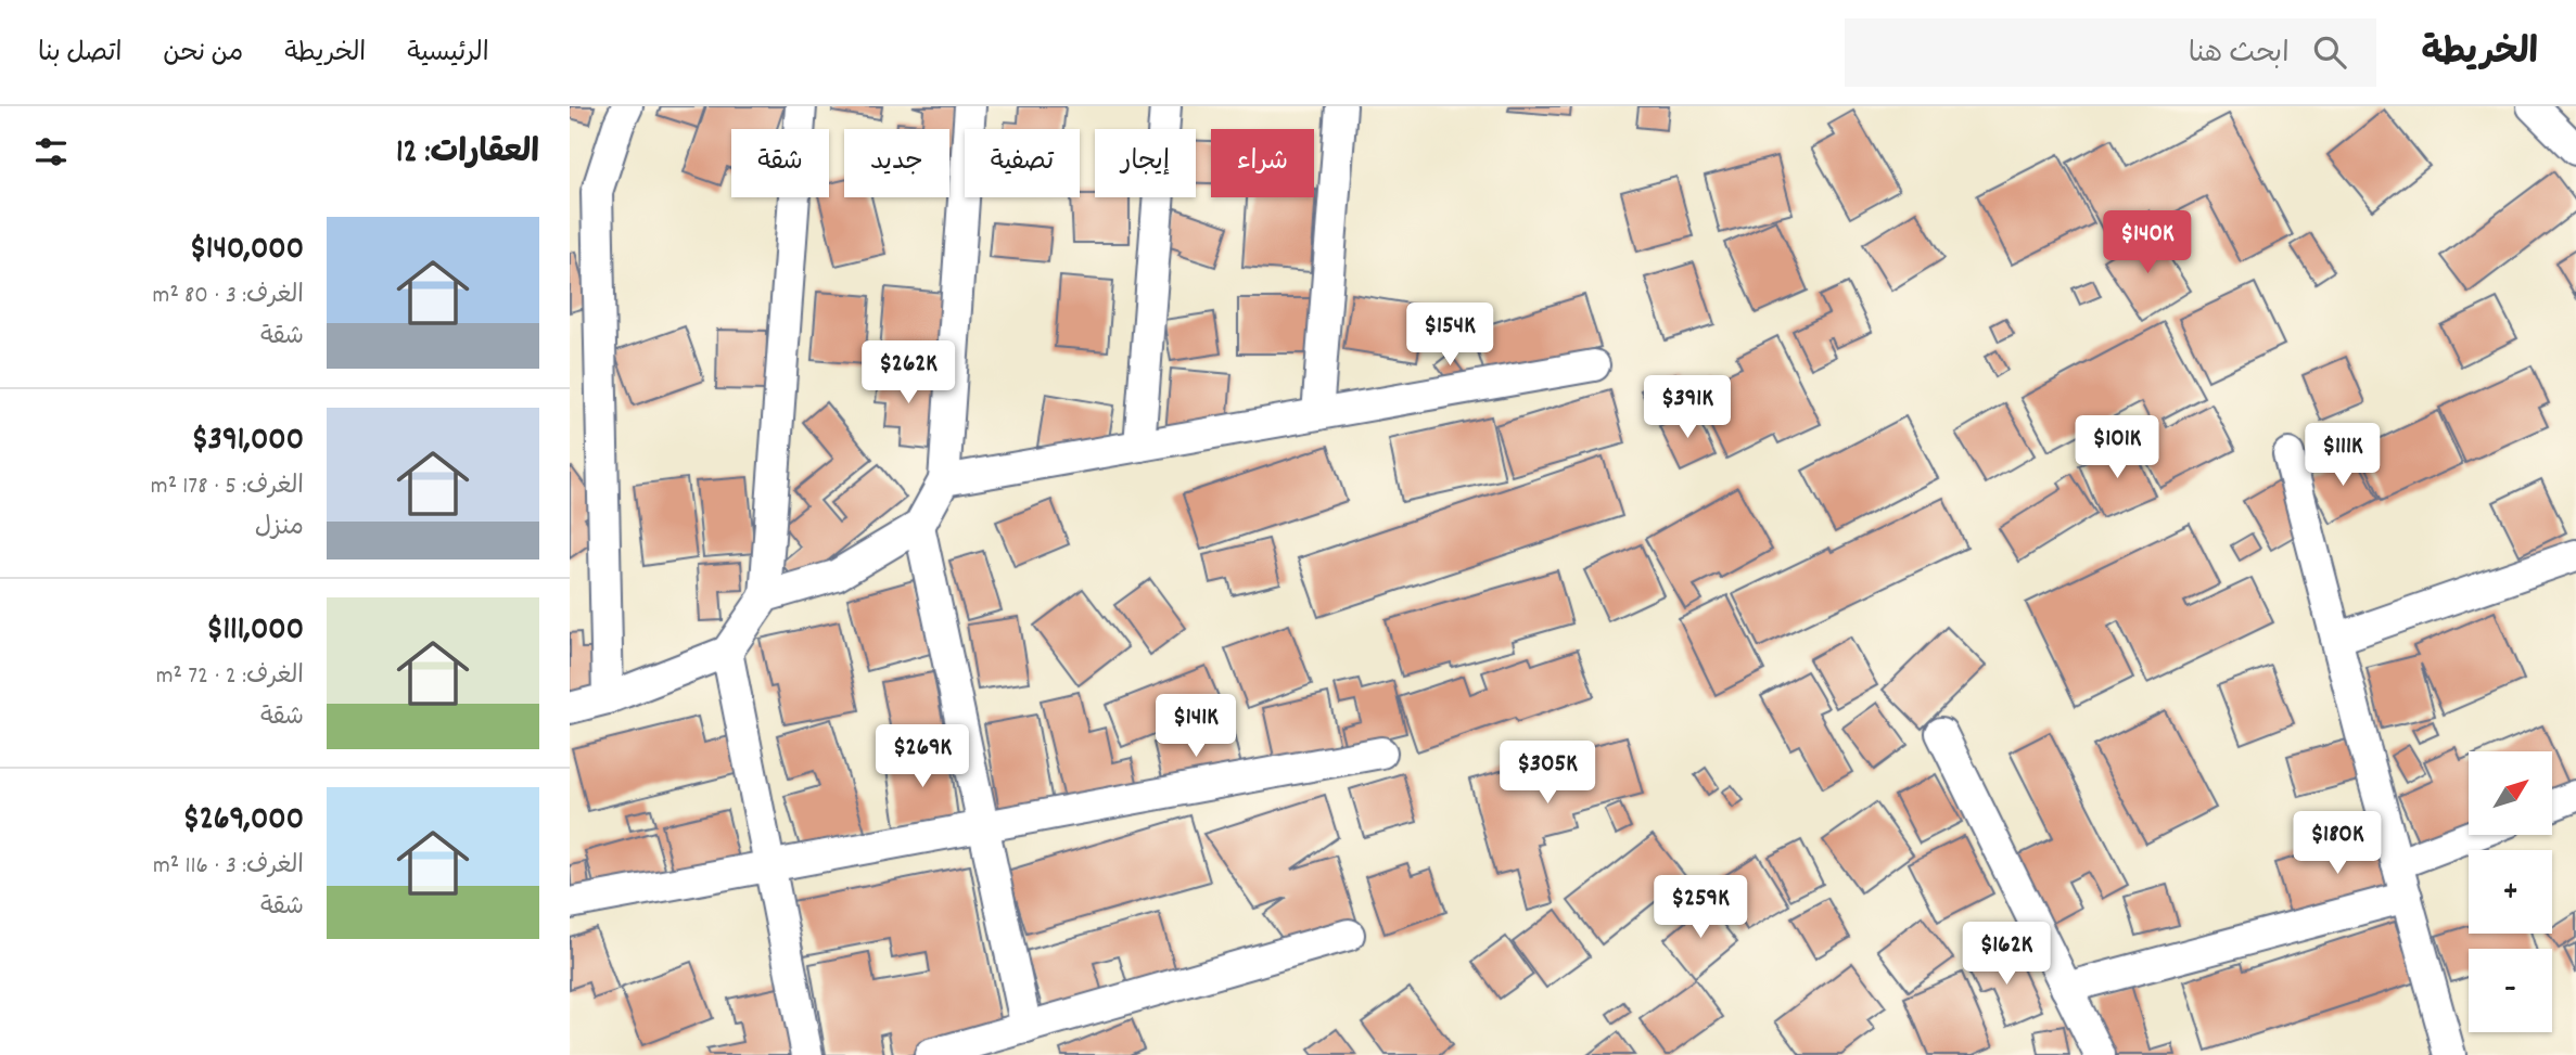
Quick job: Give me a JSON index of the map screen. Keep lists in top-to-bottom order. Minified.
{"north":"top right","page":{"header":"الخريطة","search":"ابحث هنا","nav":["الرئيسية","الخريطة","من نحن","اتصل بنا"],"heading":"العقارات: 12","chip":["شراء","إيجار","تصفية","جديد","شقة"],"list":[{"name":"$140,000","note":"الغرف: 3 · 80 m² · شقة"},{"name":"$391,000","note":"الغرف: 5 · 178 m² · منزل"},{"name":"$111,000","note":"الغرف: 2 · 72 m² · شقة"},{"name":"$269,000","note":"الغرف: 3 · 116 m² · شقة"}],"price":["$140K","$154K","$262K","$391K","$101K","$111K","$141K","$269K","$305K","$180K","$259K","$162K"],"map_buttons":["+","−"]}}
